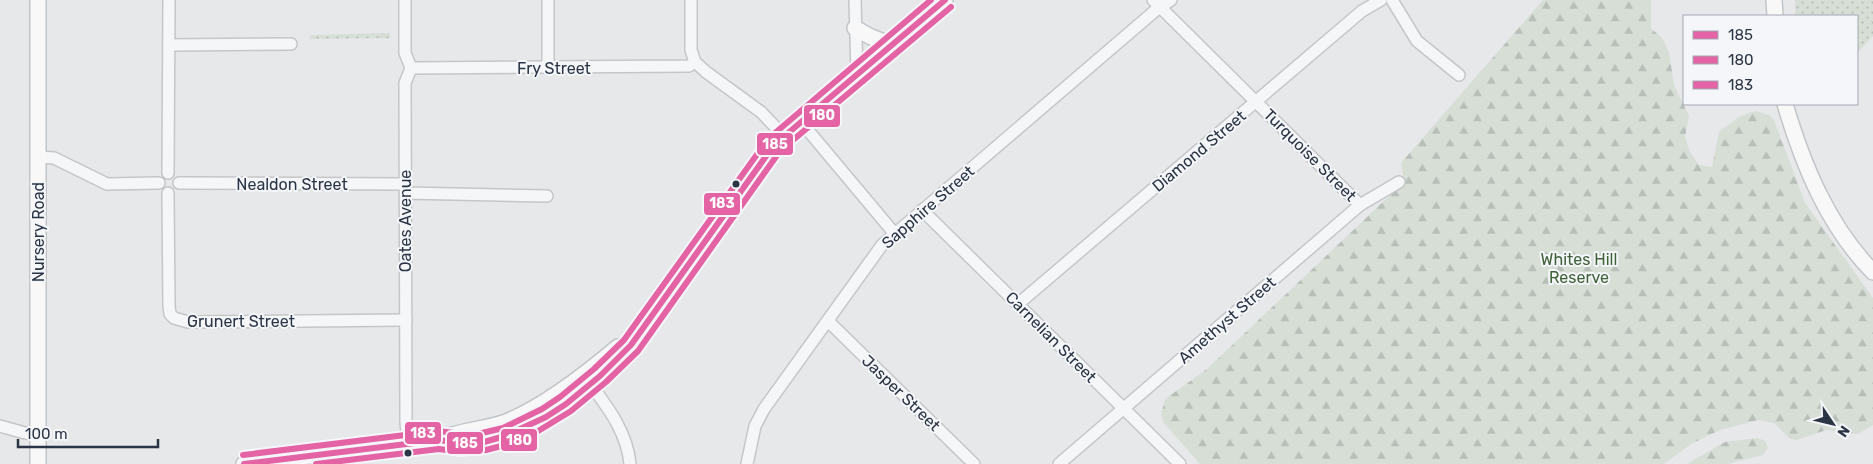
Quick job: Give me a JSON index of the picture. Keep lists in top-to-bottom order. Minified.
{"streets":{"main road":["Nursery Road"],"street":["Fry Street","Diamond Street","Turquoise Street","Nealdon Street","Sapphire Street","Oates Avenue","Amethyst Street","Grunert Street","Carnelian Street","Jasper Street"]},"crossings":[["Fry Street","Oates Avenue"],["Diamond Street","Turquoise Street"],["Diamond Street","Carnelian Street"],["Turquoise Street","Sapphire Street"],["Turquoise Street","Amethyst Street"],["Nealdon Street","Oates Avenue"],["Nealdon Street","Grunert Street"],["Sapphire Street","Carnelian Street"],["Sapphire Street","Jasper Street"],["Oates Avenue","Grunert Street"],["Amethyst Street","Carnelian Street"]],"parks":["Whites Hill Reserve"],"lines":["transit line 185","transit line 183","transit line 180"],"legend":["185","180","183"],"scale_bar":"100 m","north":"bottom right"}
